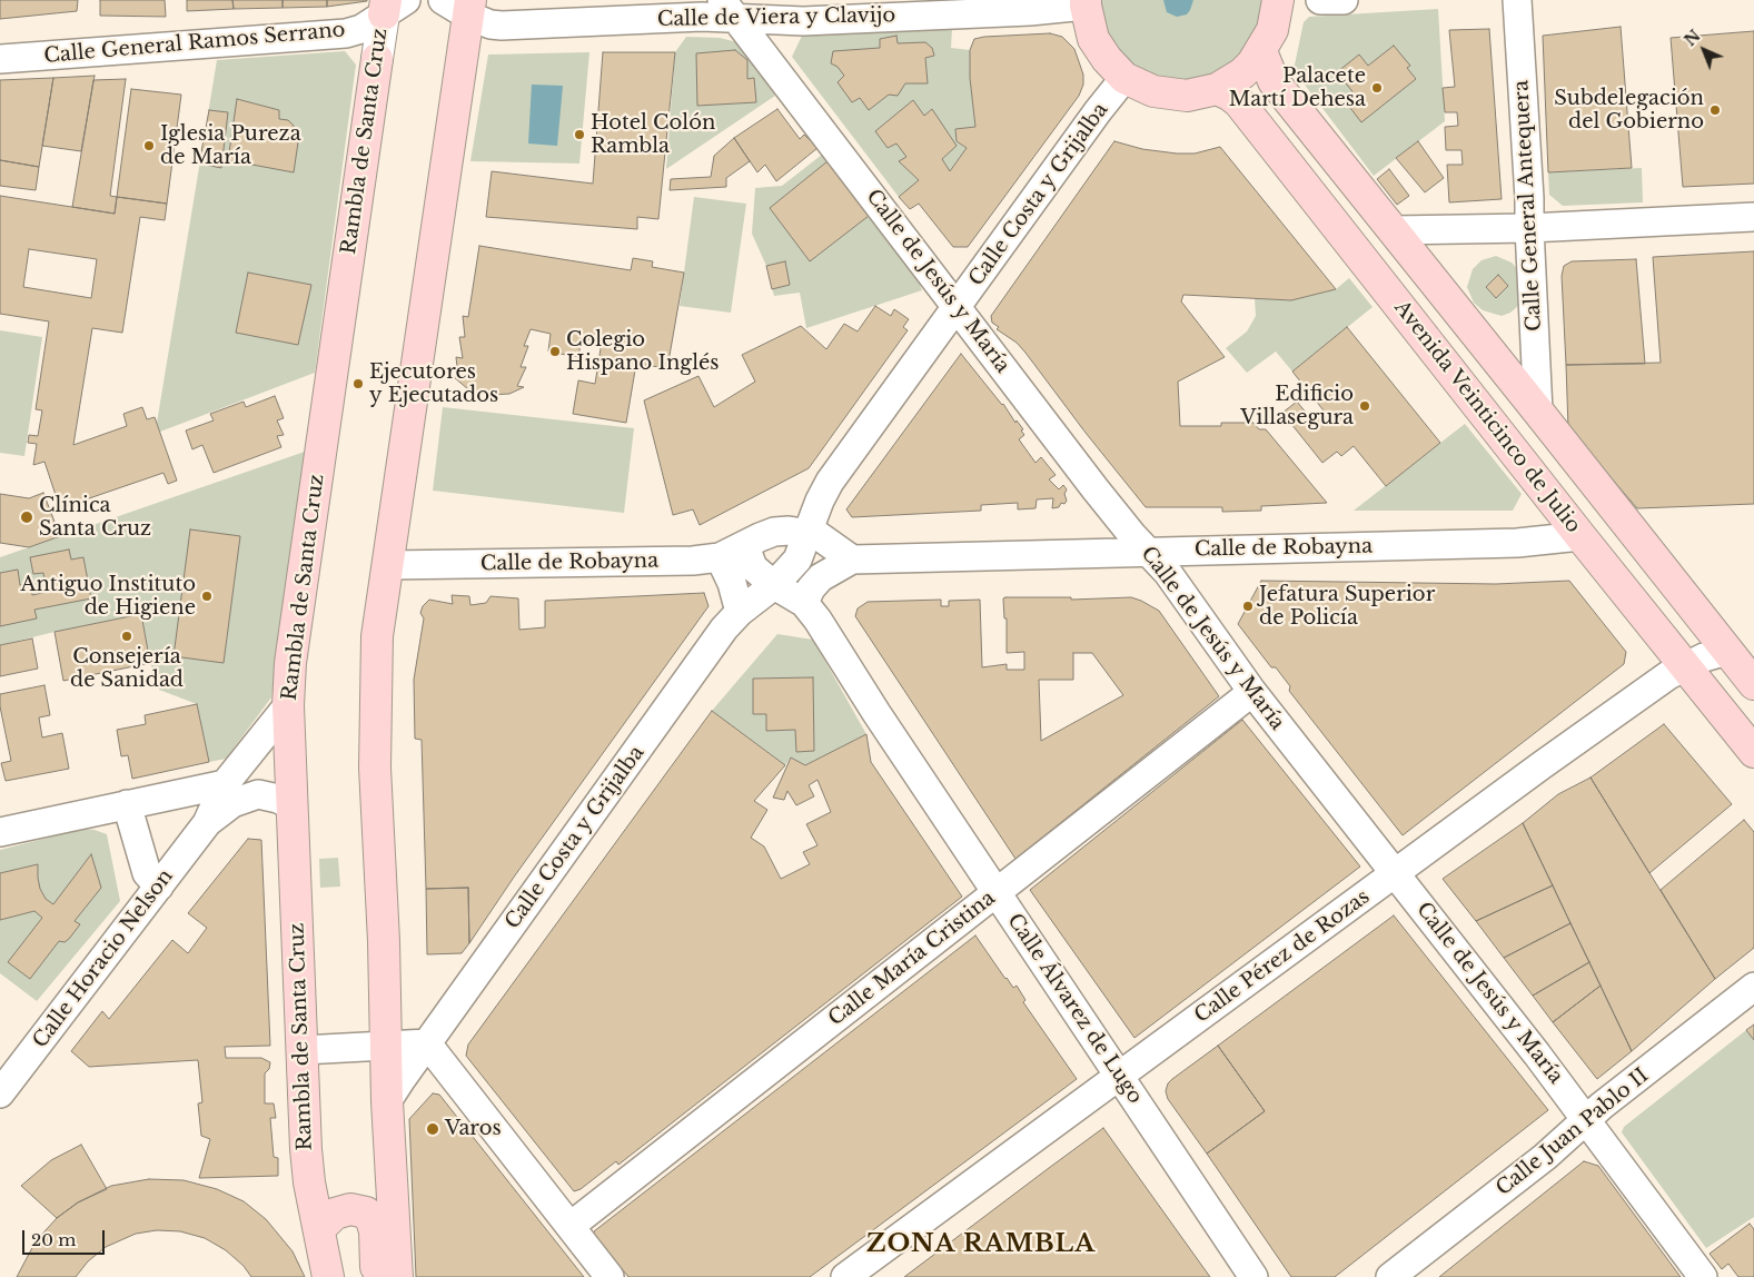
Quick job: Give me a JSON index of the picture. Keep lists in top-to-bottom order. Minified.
{"streets":{"main road":["Rambla de Santa Cruz","Avenida Veinticinco de Julio"],"street":["Calle de Viera y Clavijo","Calle General Ramos Serrano","Calle Costa y Grijalba","Calle General Antequera","Calle de Jesús y María","Calle de Robayna","Calle Pérez de Rozas","Calle Horacio Nelson","Calle María Cristina","Calle Álvarez de Lugo","Calle Juan Pablo II"]},"crossings":[["Calle de Viera y Clavijo","Calle de Jesús y María"],["Calle General Ramos Serrano","Rambla de Santa Cruz"],["Calle Costa y Grijalba","Calle de Jesús y María"],["Calle Costa y Grijalba","Calle de Robayna"],["Calle Costa y Grijalba","Calle Álvarez de Lugo"],["Calle de Jesús y María","Calle de Robayna"],["Calle de Jesús y María","Calle Pérez de Rozas"],["Calle de Jesús y María","Calle María Cristina"],["Calle de Jesús y María","Calle Juan Pablo II"],["Avenida Veinticinco de Julio","Calle de Robayna"],["Avenida Veinticinco de Julio","Calle Pérez de Rozas"],["Calle de Robayna","Calle Álvarez de Lugo"],["Calle Pérez de Rozas","Calle Álvarez de Lugo"],["Calle María Cristina","Calle Álvarez de Lugo"]],"districts":["ZONA RAMBLA"],"places":["Palacete Martí Dehesa","Subdelegación del Gobierno","Hotel Colón Rambla","Iglesia Pureza de María","Colegio Hispano Inglés","Ejecutores y Ejecutados","Edificio Villasegura","Clínica Santa Cruz","Antiguo Instituto de Higiene","Jefatura Superior de Policía","Consejería de Sanidad","Varos"],"scale_bar":"20 m","north":"top left"}
